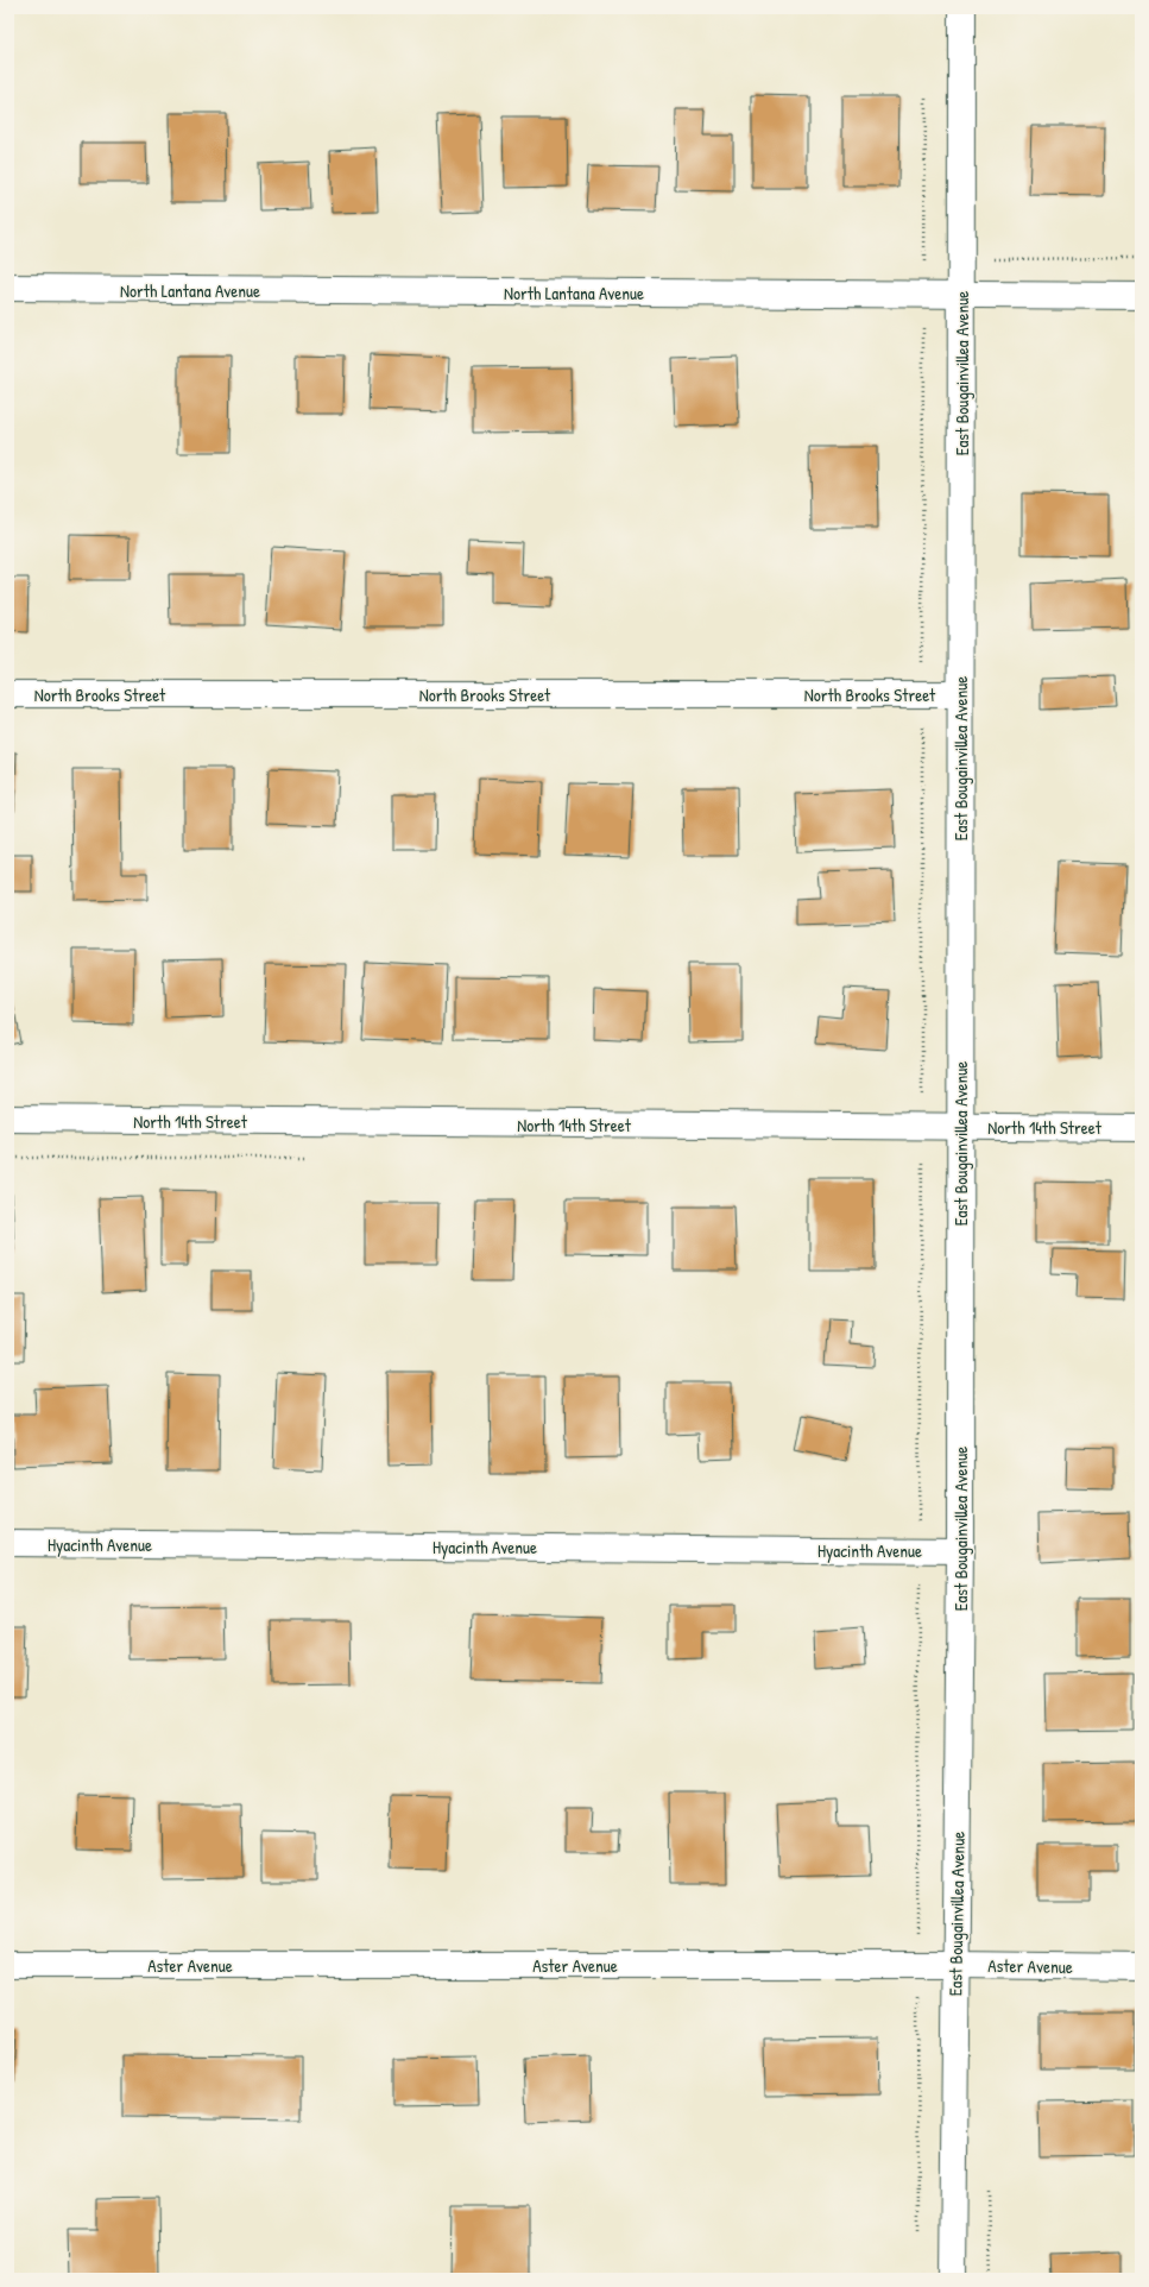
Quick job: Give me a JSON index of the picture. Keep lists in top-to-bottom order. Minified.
{"streets":{"street":["North Lantana Avenue","East Bougainvillea Avenue","North Brooks Street","North 14th Street","Hyacinth Avenue","Aster Avenue"]},"crossings":[["North Lantana Avenue","East Bougainvillea Avenue"],["East Bougainvillea Avenue","North Brooks Street"],["East Bougainvillea Avenue","North 14th Street"],["East Bougainvillea Avenue","Hyacinth Avenue"],["East Bougainvillea Avenue","Aster Avenue"]]}
